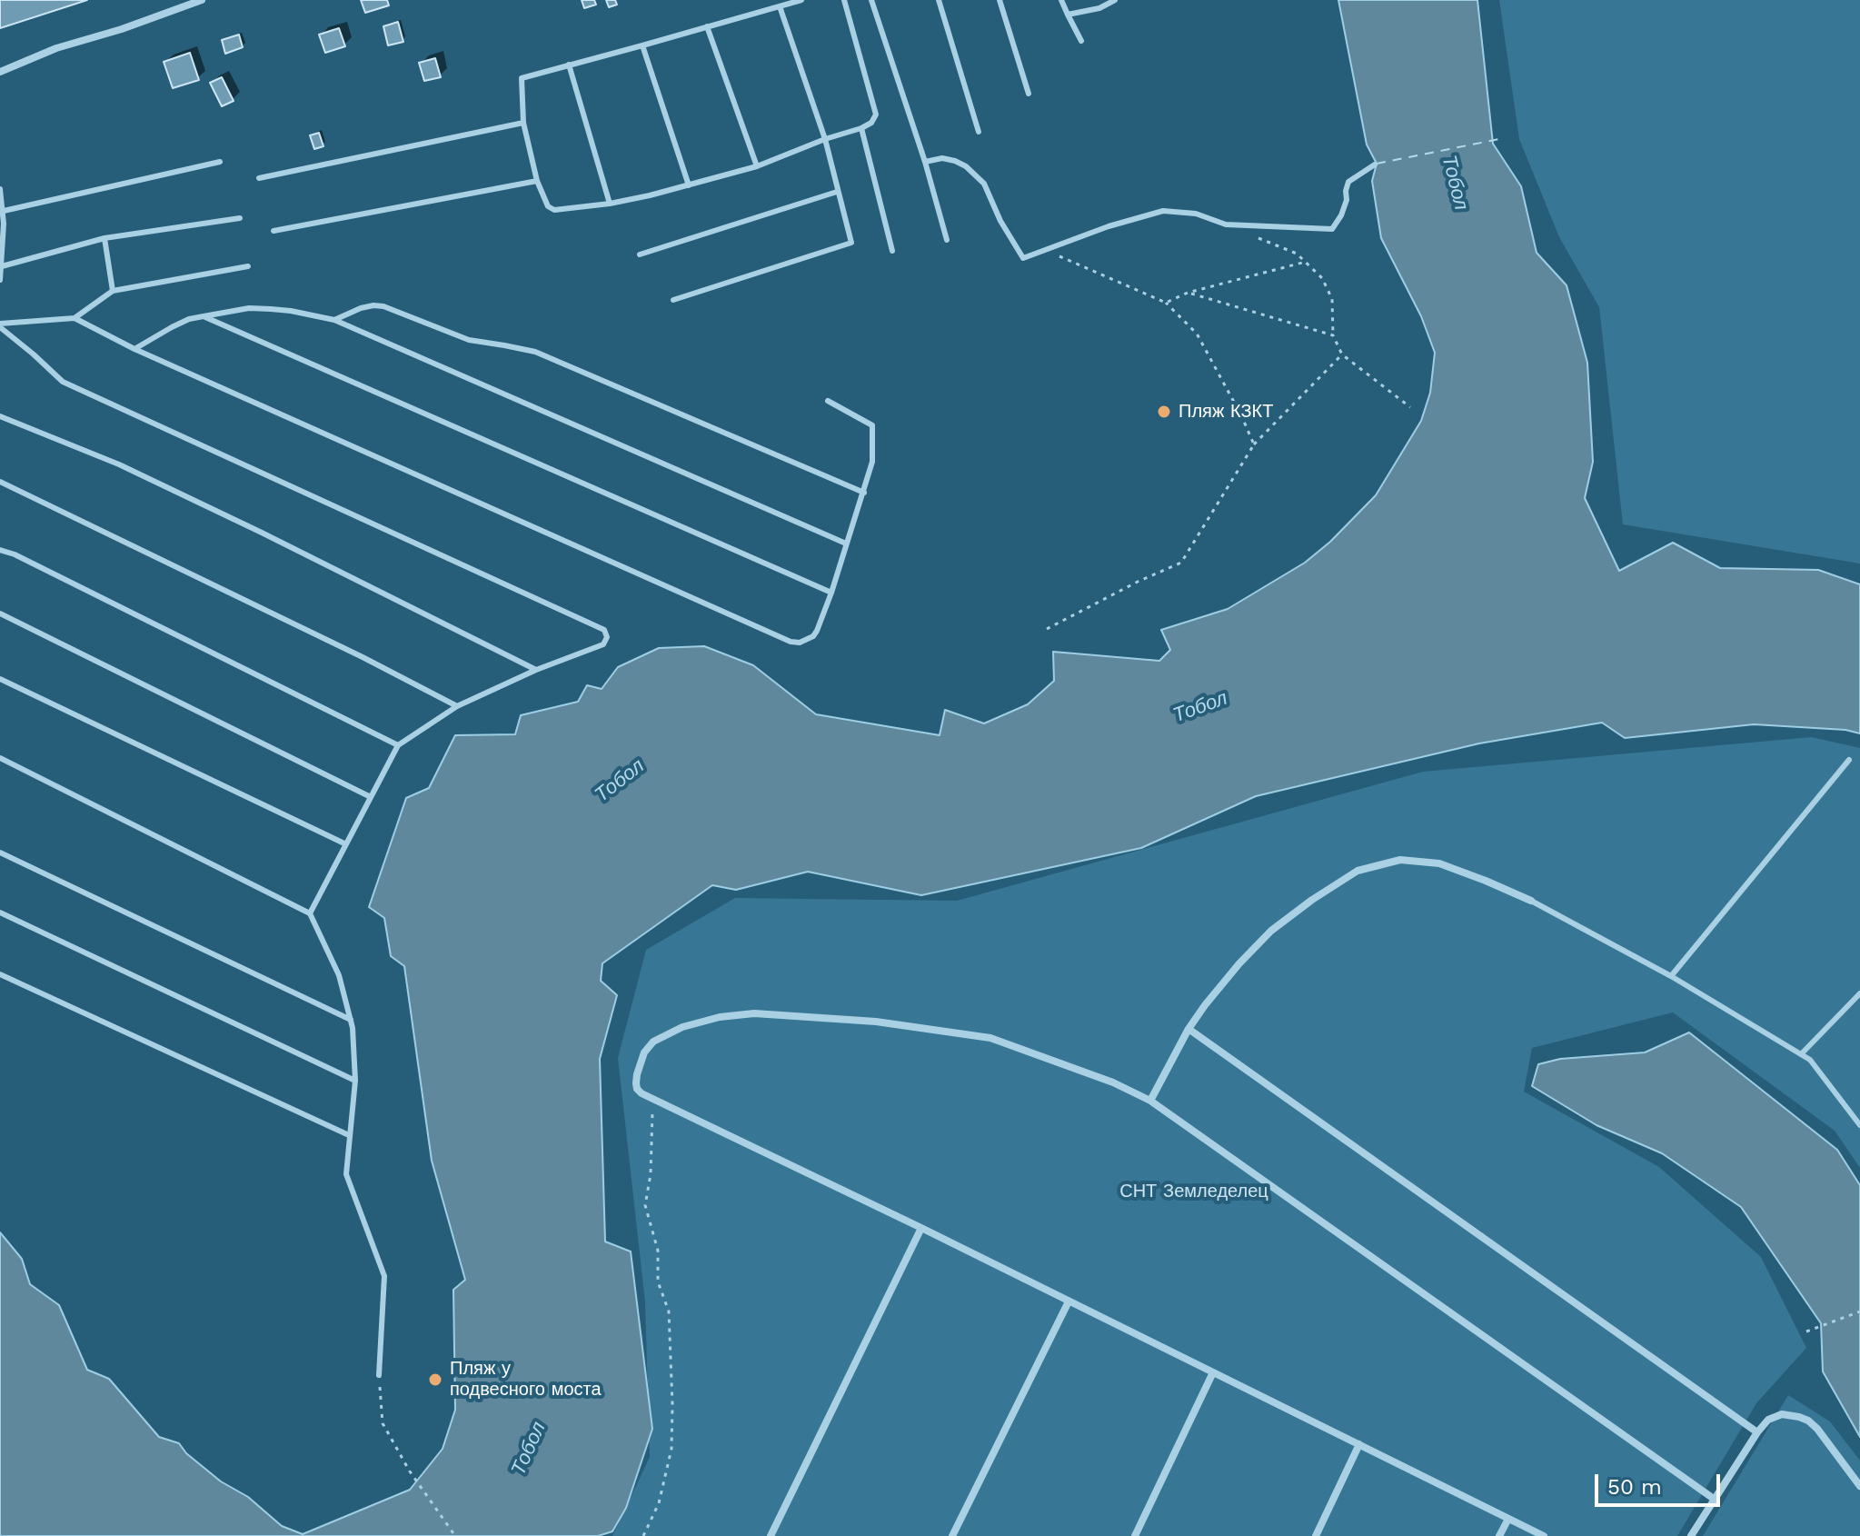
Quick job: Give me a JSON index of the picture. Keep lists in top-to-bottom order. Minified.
{"water":["Тобол"],"parks":["СНТ Земледелец"],"places":["Пляж КЗКТ","Пляж у подвесного моста"],"scale_bar":"50 m"}
